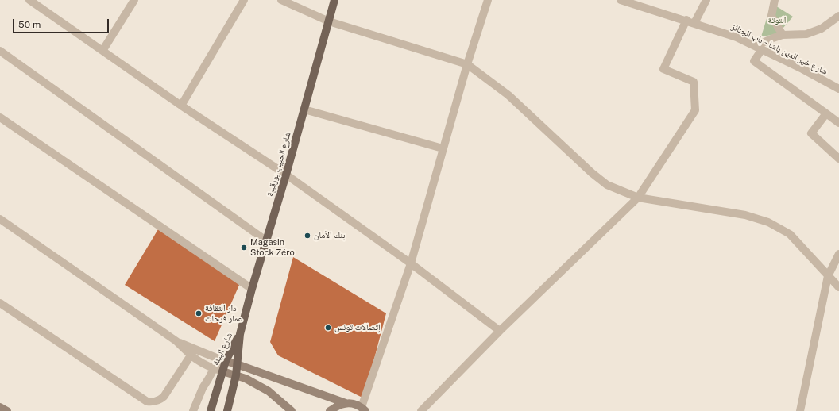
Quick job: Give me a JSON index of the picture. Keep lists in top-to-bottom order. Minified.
{"streets":{"main road":["شارع الحبيب بورقيبة","شارع البيئة"],"street":["شارع خير الدين باشا - باب الجنائز"]},"crossings":[["شارع الحبيب بورقيبة","شارع البيئة"]],"parks":["التوتة"],"places":["بنك الأمان","Magasin Stock Zéro","دار الثقافة عمار فرحات","إتصالات تونس"],"scale_bar":"50 m"}
